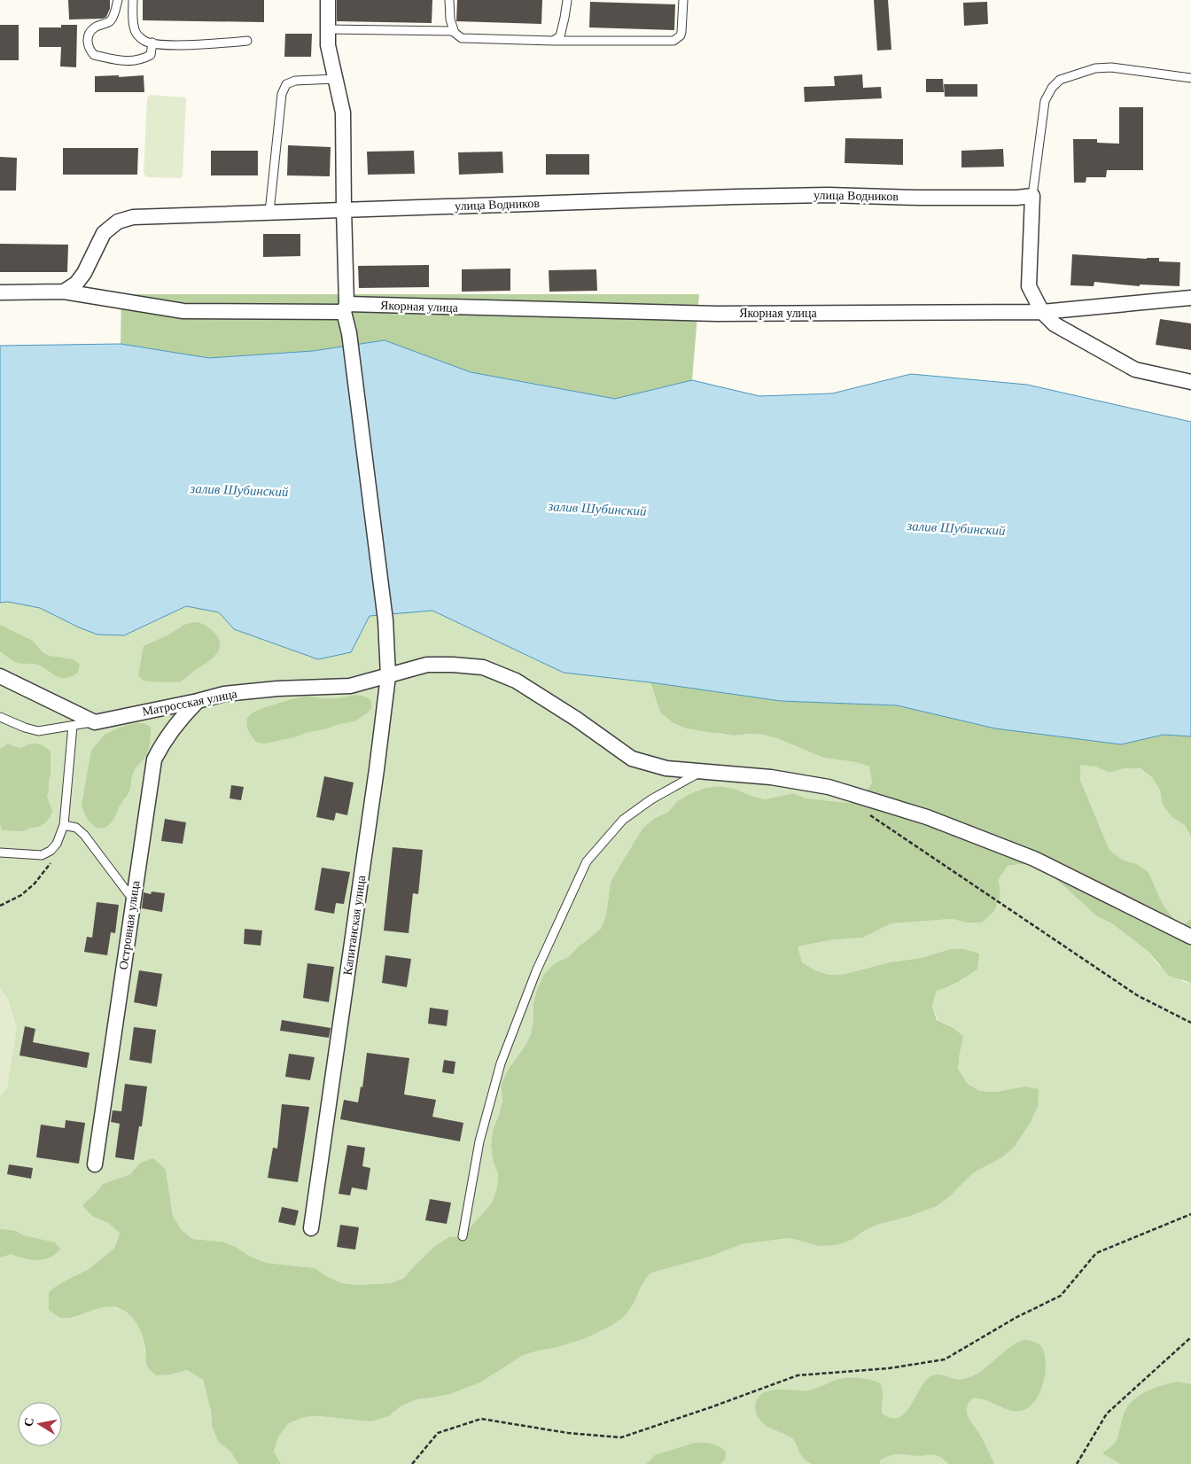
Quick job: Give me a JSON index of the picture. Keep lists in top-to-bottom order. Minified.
{"streets":{"street":["улица Водников","Якорная улица","Матросская улица","Островная улица","Капитанская улица"]},"crossings":[["улица Водников","Якорная улица"],["улица Водников","Капитанская улица"],["Якорная улица","Капитанская улица"],["Матросская улица","Островная улица"],["Матросская улица","Капитанская улица"]],"water":["залив Шубинский"],"north":"left"}
